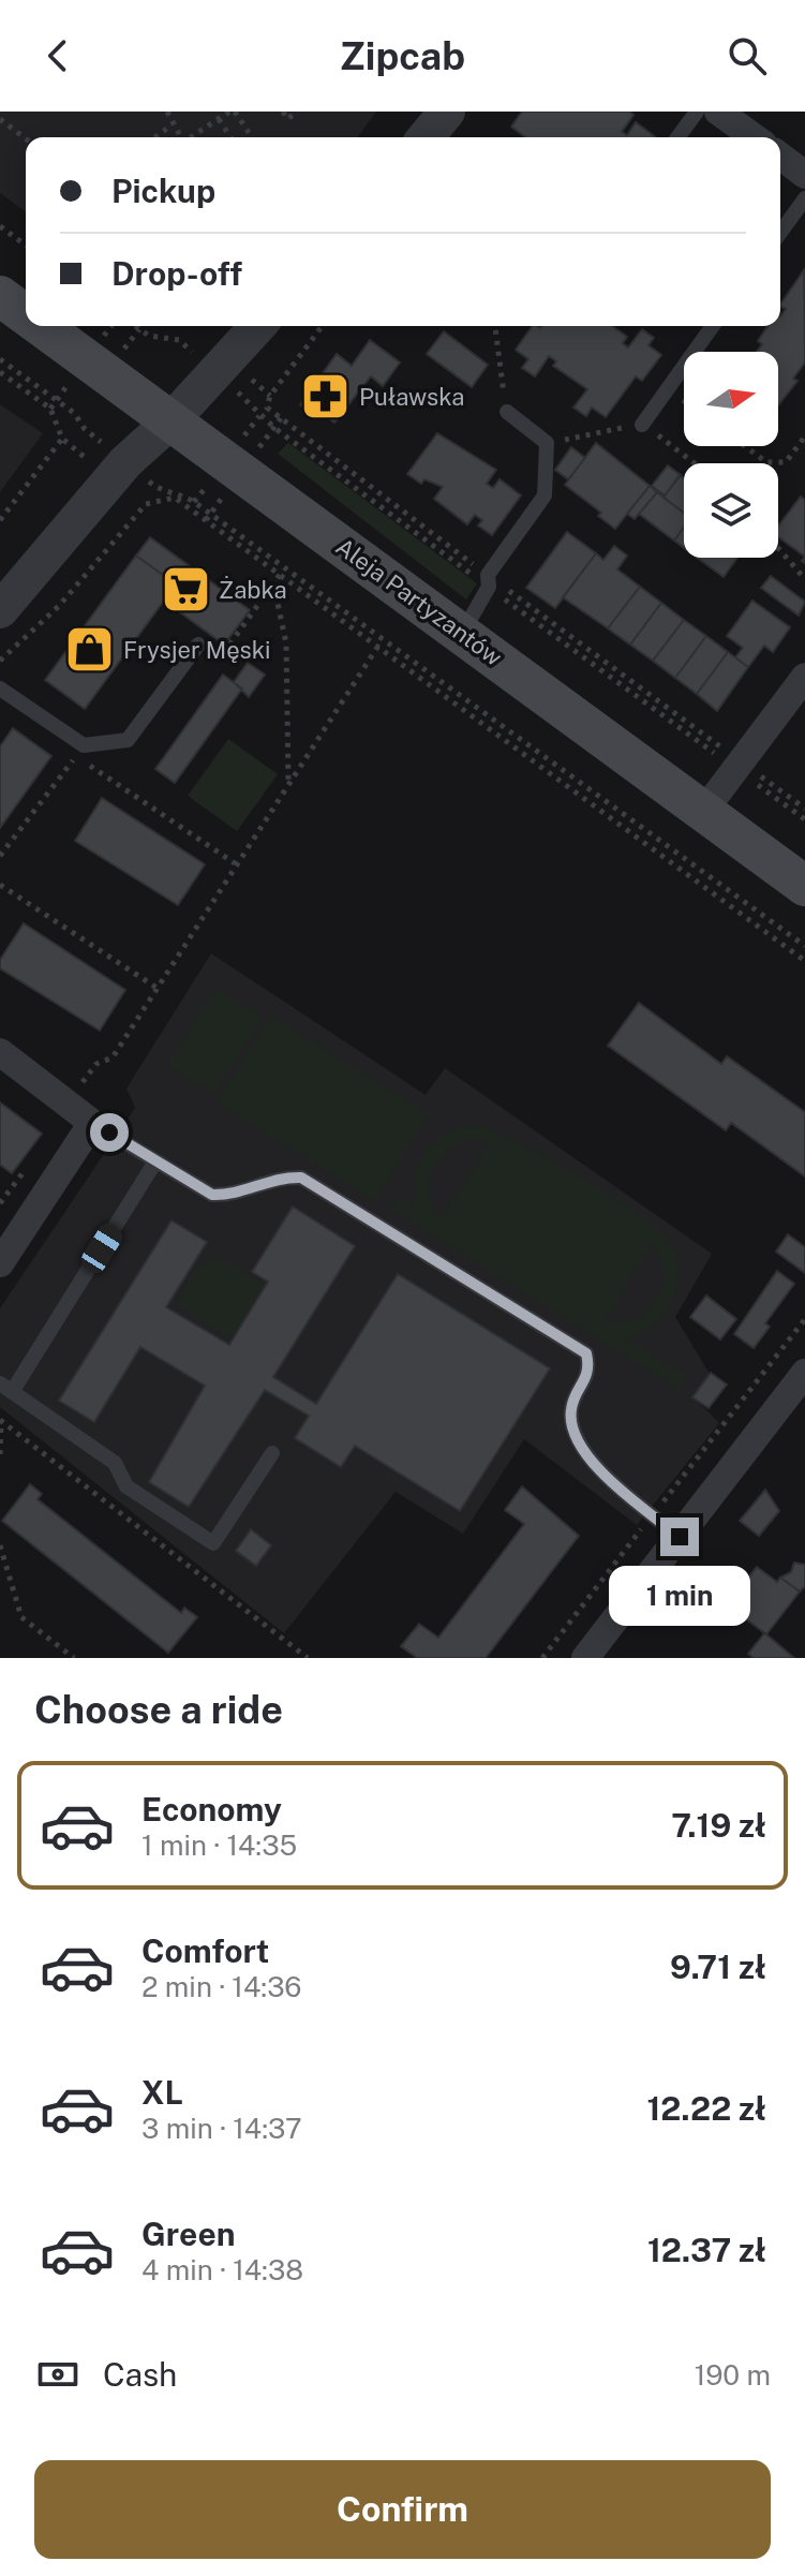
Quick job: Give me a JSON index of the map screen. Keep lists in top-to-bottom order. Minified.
{"streets":{"main road":["Aleja Partyzantów"]},"places":{"pharmacy":["Puławska"],"supermarket":["Żabka"],"shop":["Frysjer Męski"]},"north":"right","page":{"header":"Zipcab","banner":["Pickup","Drop-off"],"bubble":"1 min","heading":"Choose a ride","list":[{"name":"Economy","note":"1 min · 14:35","value":"7.19 zł"},{"name":"Comfort","note":"2 min · 14:36","value":"9.71 zł"},{"name":"XL","note":"3 min · 14:37","value":"12.22 zł"},{"name":"Green","note":"4 min · 14:38","value":"12.37 zł"}],"pay":["Cash","190 m"],"buttons":"Confirm"}}
